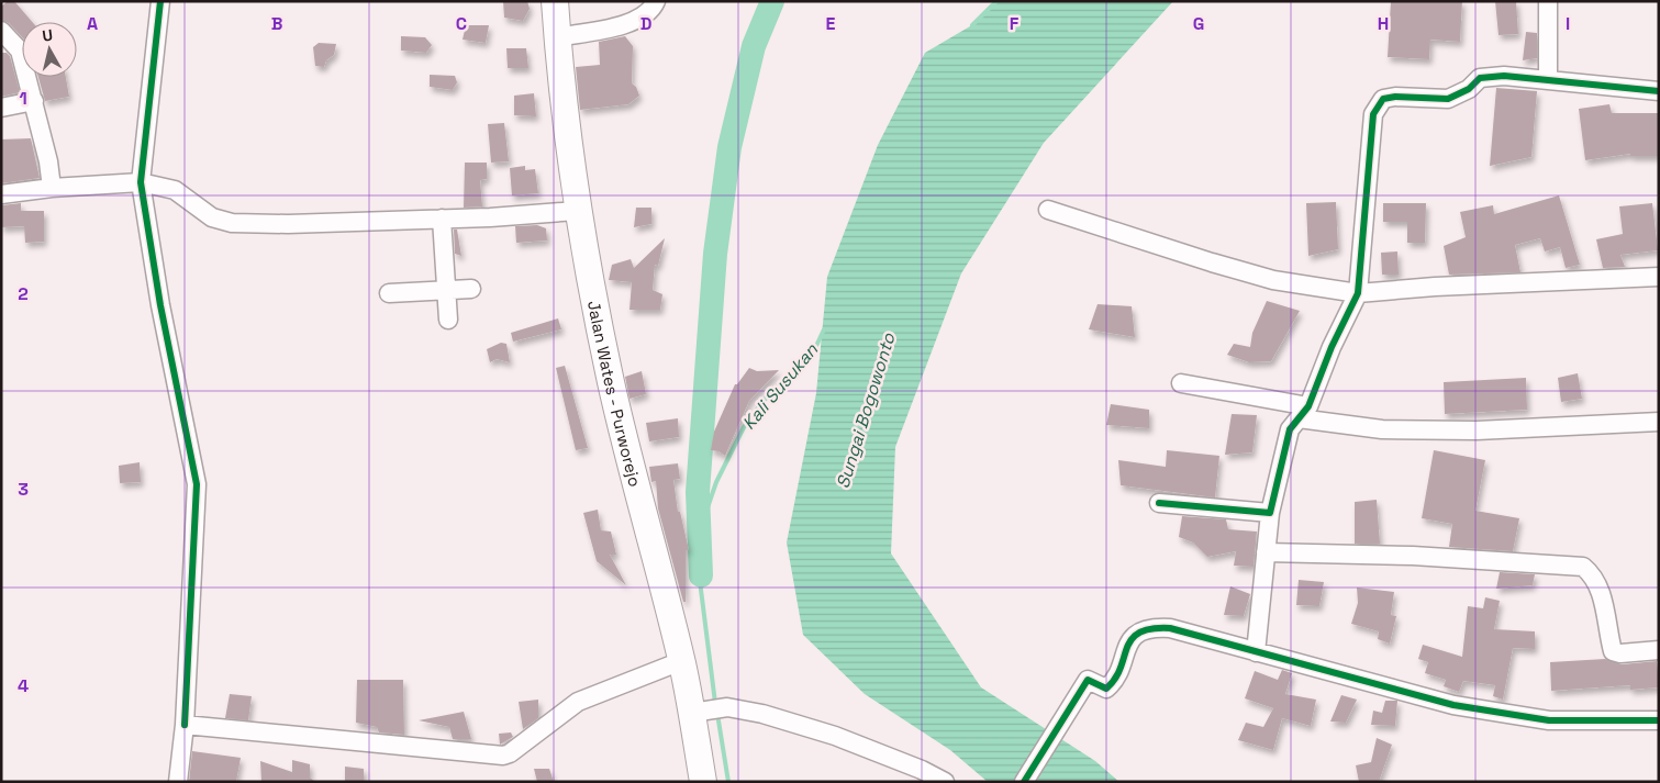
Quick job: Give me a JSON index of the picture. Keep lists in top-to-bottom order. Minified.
{"streets":{"highway":["Jalan Wates - Purworejo"]},"water":["Kali Susukan","Sungai Bogowonto"],"north":"top","grid":{"columns":["A","B","C","D","E","F","G","H","I"],"rows":["1","2","3","4"]}}
